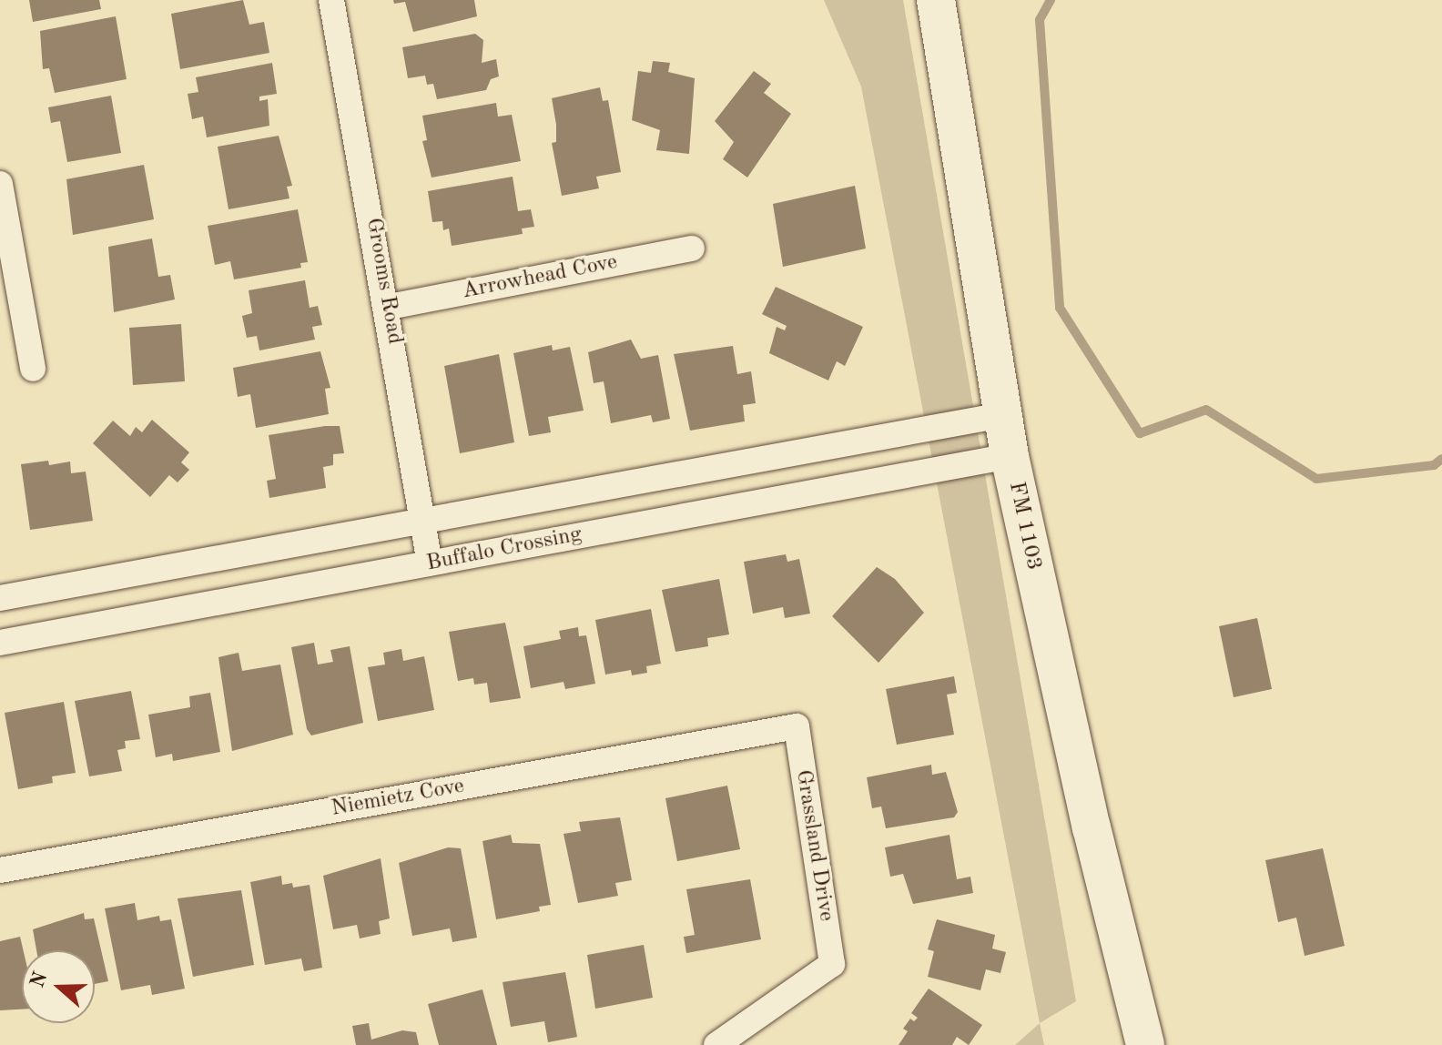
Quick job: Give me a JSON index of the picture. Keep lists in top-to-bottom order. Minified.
{"streets":{"main road":["FM 1103"],"street":["Arrowhead Cove","Grooms Road","Buffalo Crossing","Niemietz Cove","Grassland Drive"]},"crossings":[["Arrowhead Cove","Grooms Road"],["Grooms Road","Buffalo Crossing"],["FM 1103","Buffalo Crossing"],["Niemietz Cove","Grassland Drive"]],"north":"left"}
